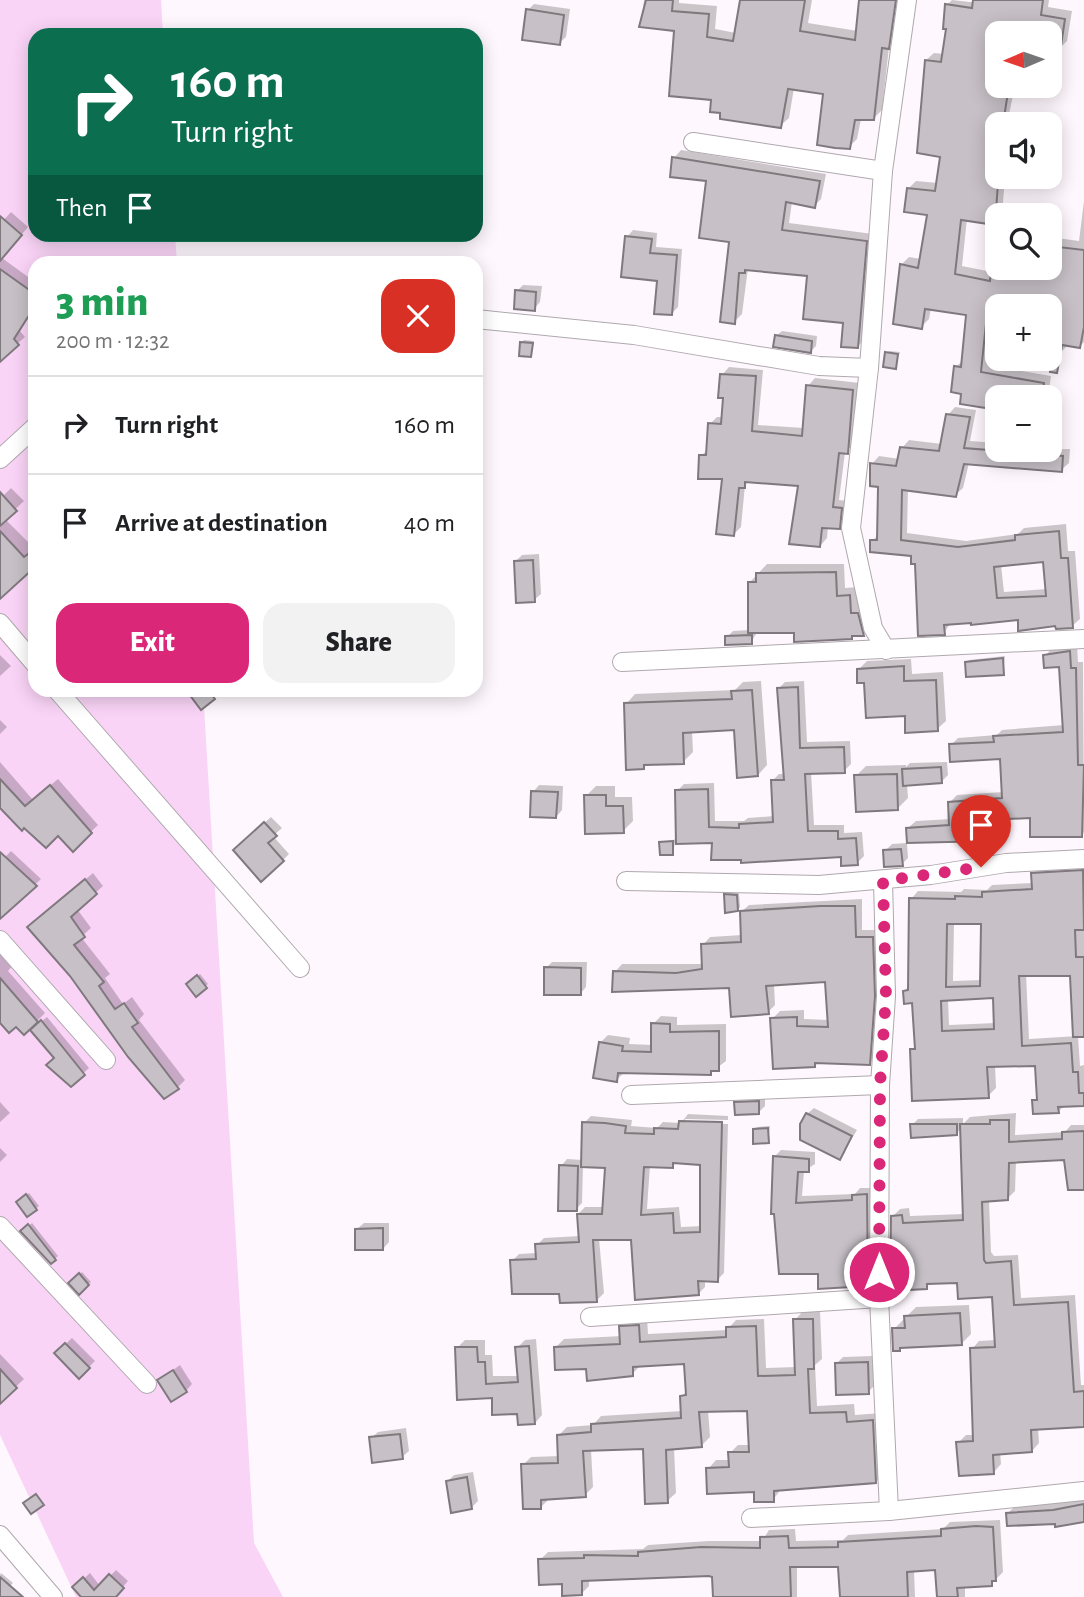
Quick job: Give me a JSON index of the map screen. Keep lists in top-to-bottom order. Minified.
{"north":"left","page":{"map_buttons":["+","−"],"turn":["160 m","Turn right"],"then":"Then","heading":["3 min","200 m · 12:32"],"list":[{"name":"Turn right","value":"160 m"},{"name":"Arrive at destination","value":"40 m"}],"buttons":["Exit","Share"]}}
